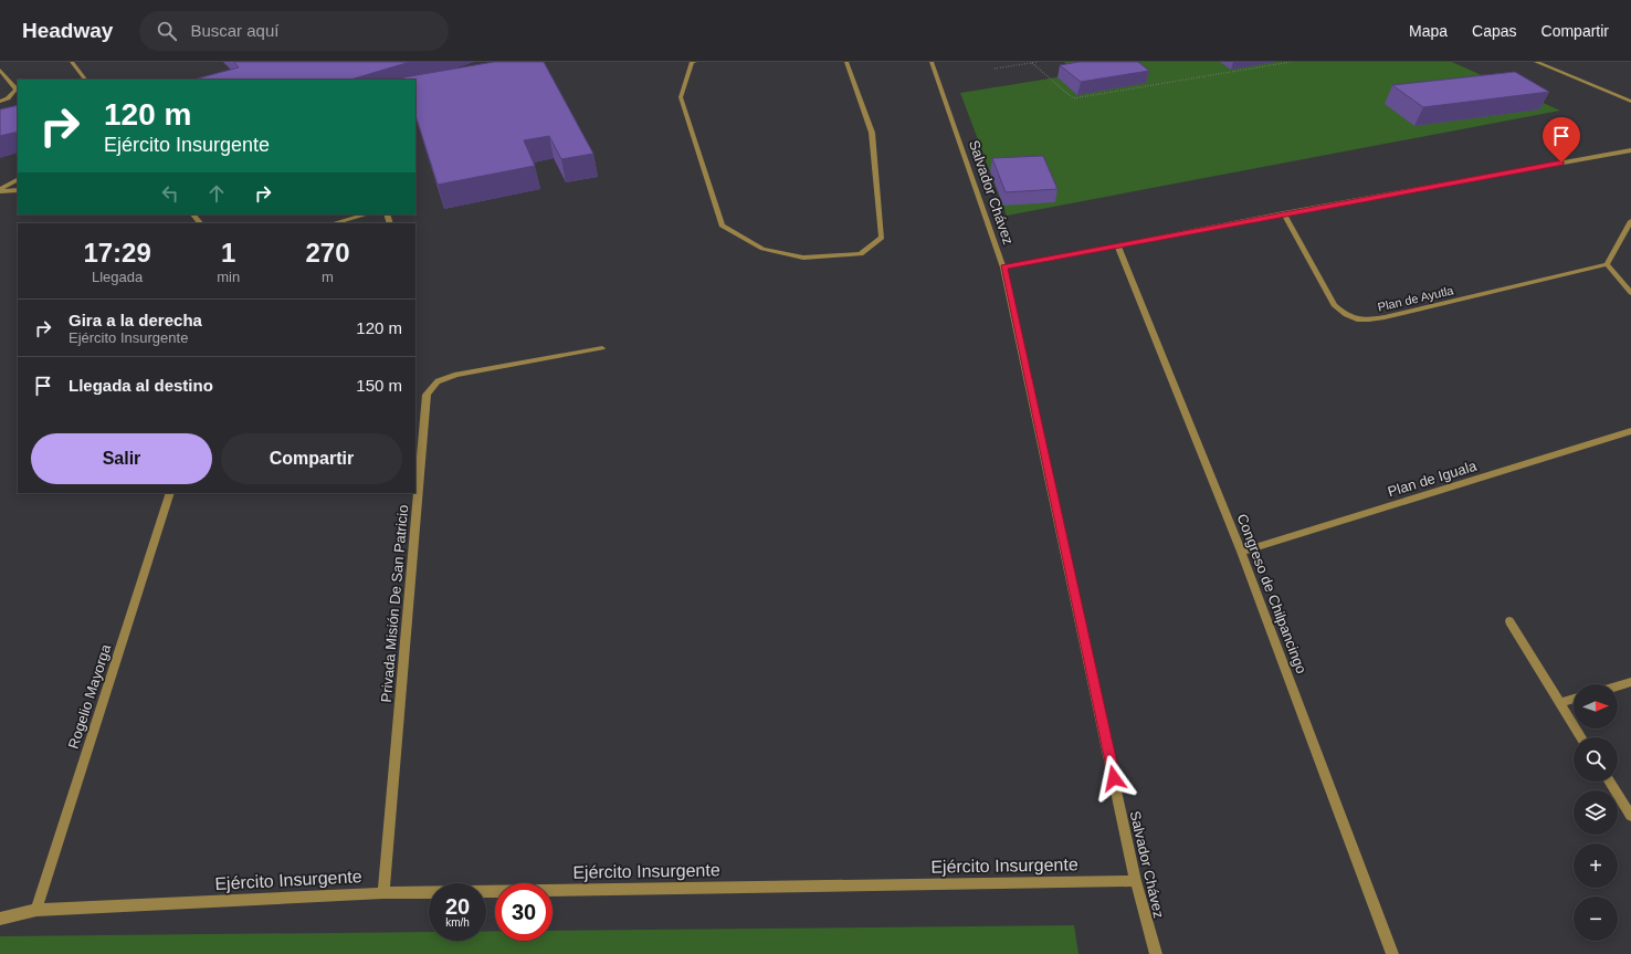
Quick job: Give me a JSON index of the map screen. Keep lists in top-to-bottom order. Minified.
{"streets":{"street":["Salvador Chávez","Plan de Ayutla","Plan de Iguala","Congreso de Chilpancingo","Privada Misión De San Patricio","Rogelio Mayorga","Ejército Insurgente"]},"crossings":[["Salvador Chávez","Ejército Insurgente"],["Plan de Iguala","Congreso de Chilpancingo"],["Privada Misión De San Patricio","Ejército Insurgente"],["Rogelio Mayorga","Ejército Insurgente"]],"north":"right","page":{"header":"Headway","search":"Buscar aquí","nav":["Mapa","Capas","Compartir"],"turn":["120 m","Ejército Insurgente"],"eta":["17:29","Llegada","1","min","270","m"],"list":[{"name":"Gira a la derecha","note":"Ejército Insurgente","value":"120 m"},{"name":"Llegada al destino","value":"150 m"}],"buttons":["Salir","Compartir"],"map_buttons":["+","−"],"speed":"20 km/h","limit":"30"}}
